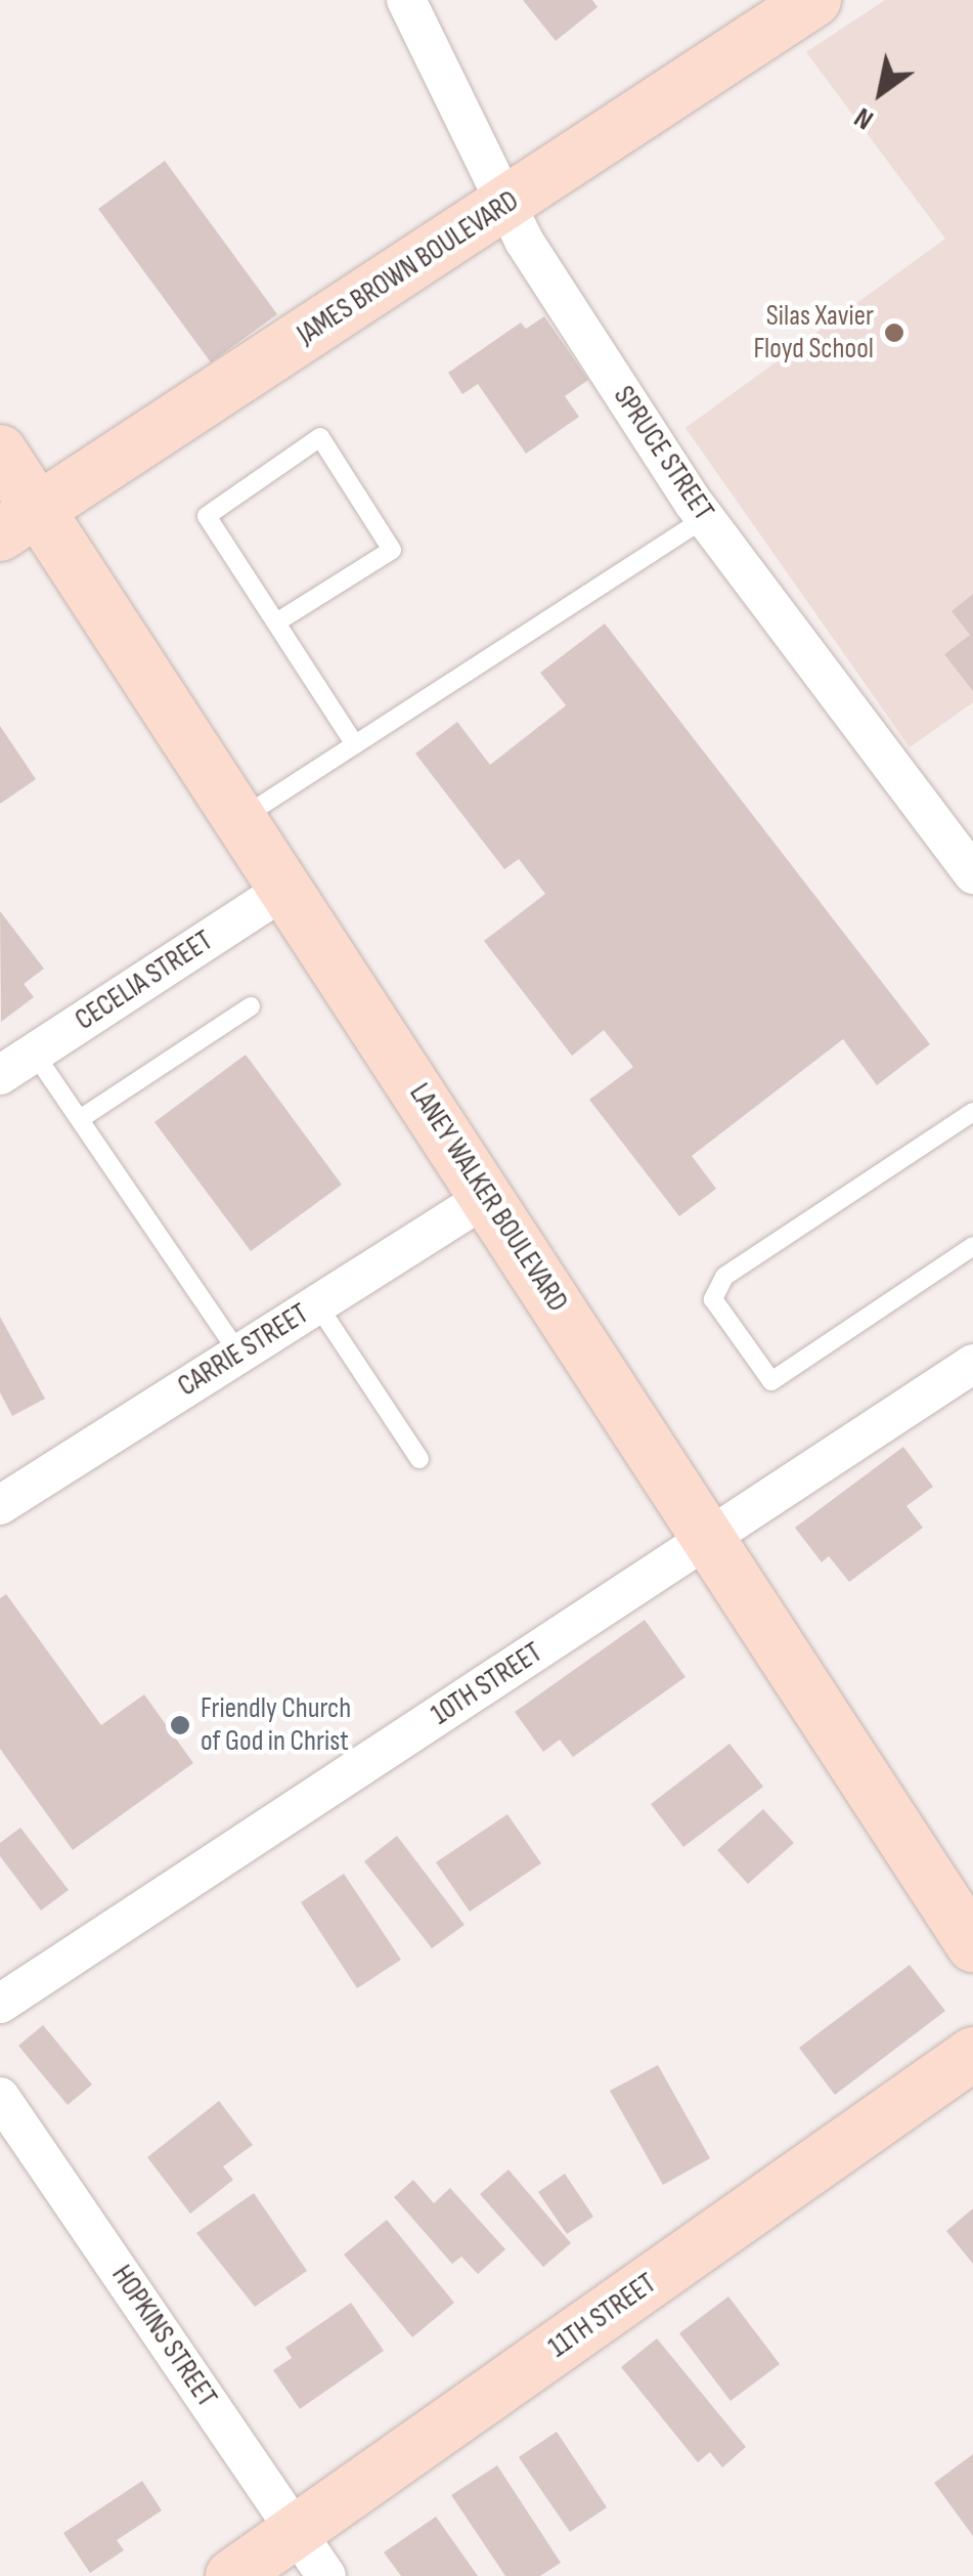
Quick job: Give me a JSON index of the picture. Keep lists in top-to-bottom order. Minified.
{"streets":{"main road":["JAMES BROWN BOULEVARD","LANEY WALKER BOULEVARD","11TH STREET"],"street":["SPRUCE STREET","CECELIA STREET","CARRIE STREET","10TH STREET","HOPKINS STREET"]},"crossings":[["JAMES BROWN BOULEVARD","SPRUCE STREET"],["JAMES BROWN BOULEVARD","LANEY WALKER BOULEVARD"],["CECELIA STREET","LANEY WALKER BOULEVARD"],["LANEY WALKER BOULEVARD","CARRIE STREET"],["LANEY WALKER BOULEVARD","10TH STREET"],["11TH STREET","HOPKINS STREET"]],"places":["Silas Xavier Floyd School","Friendly Church of God in Christ"],"north":"bottom left"}
